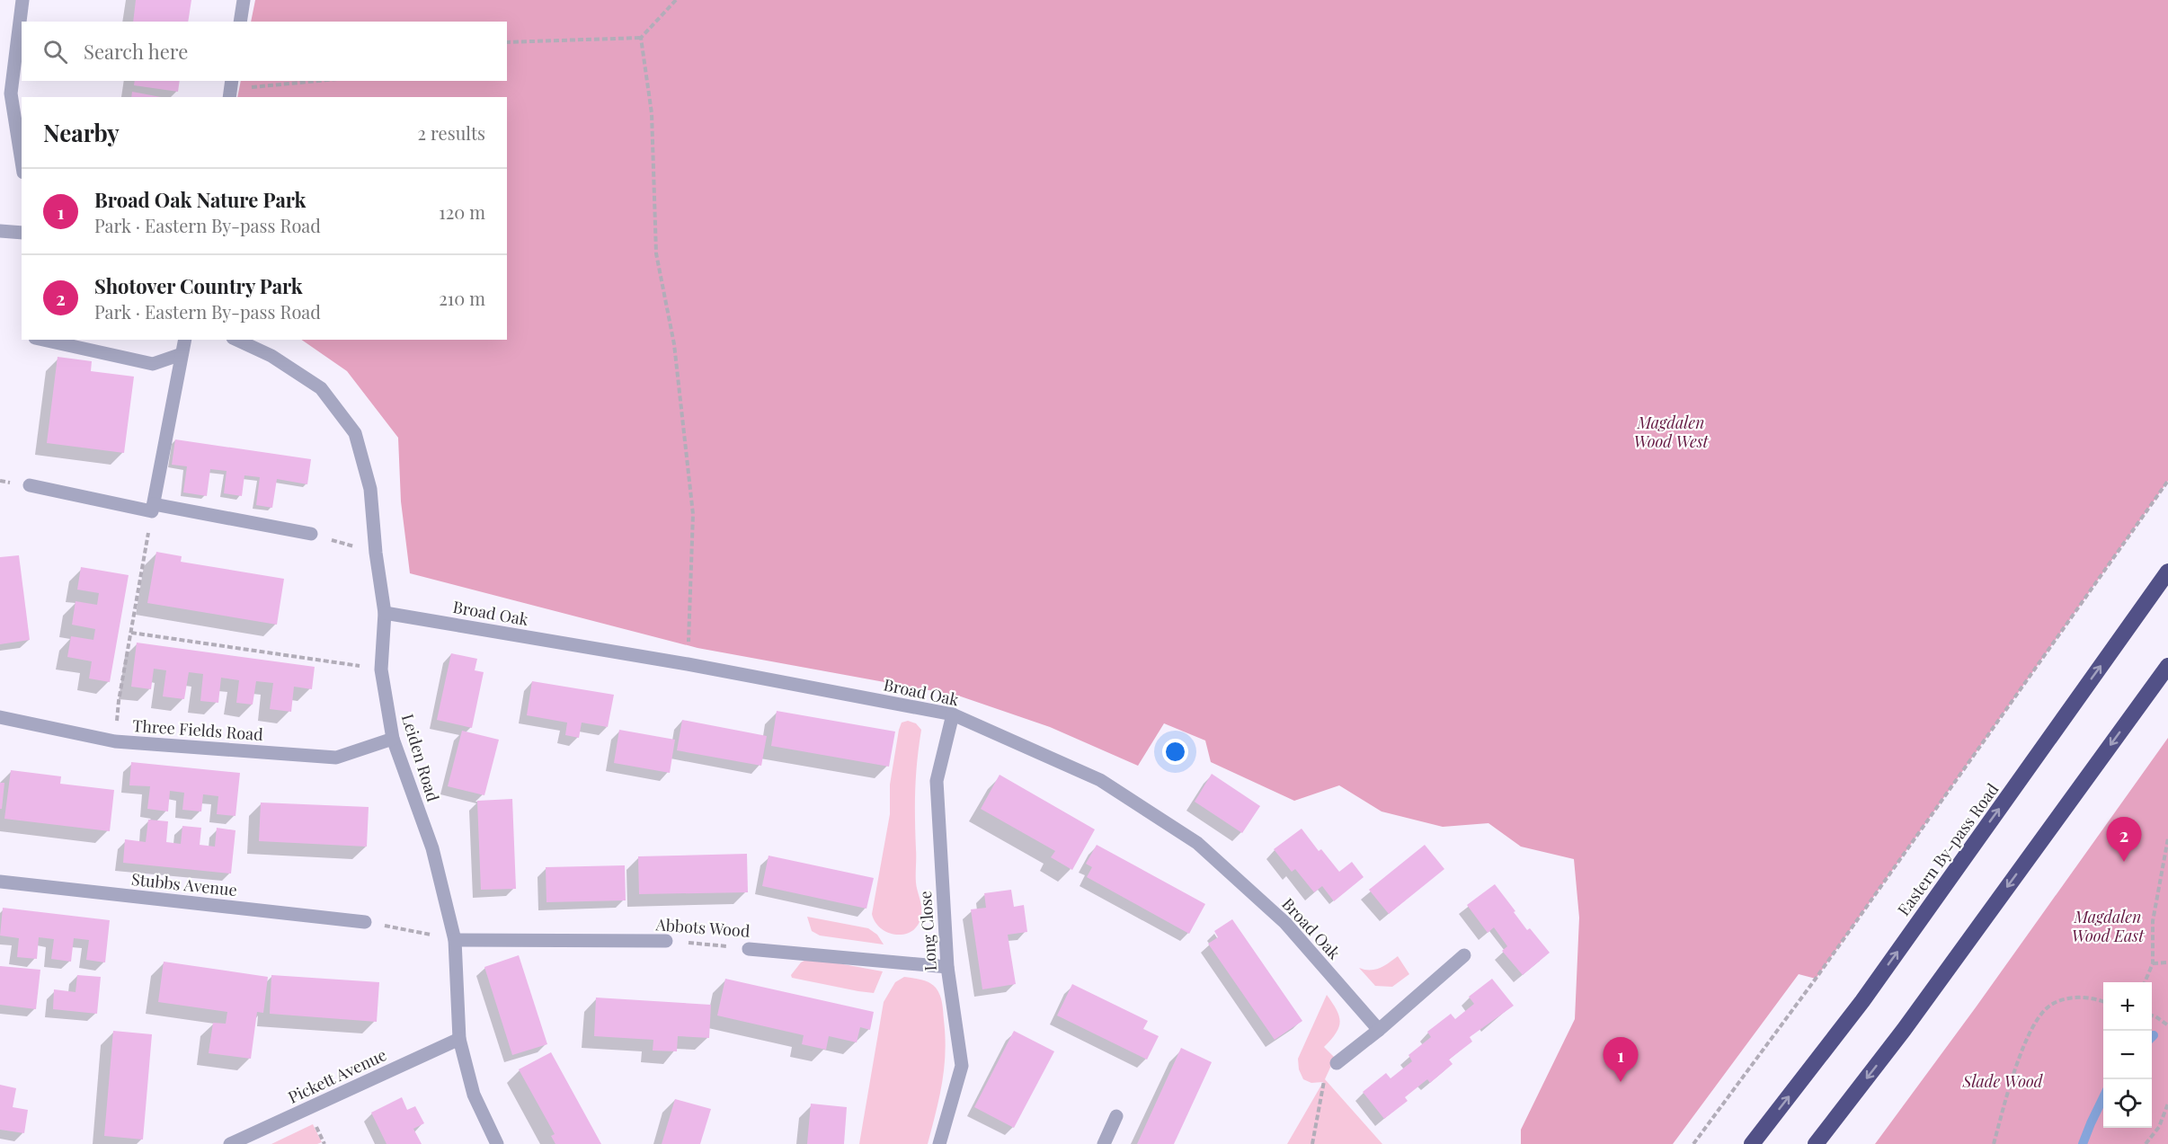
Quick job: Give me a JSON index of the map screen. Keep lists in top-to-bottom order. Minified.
{"streets":{"highway":["Eastern By-pass Road"],"street":["Broad Oak","Three Fields Road","Leiden Road","Stubbs Avenue","Abbots Wood","Long Close","Pickett Avenue"]},"crossings":[["Broad Oak","Leiden Road"],["Broad Oak","Long Close"],["Three Fields Road","Leiden Road"],["Leiden Road","Abbots Wood"],["Leiden Road","Pickett Avenue"],["Abbots Wood","Long Close"]],"parks":["Magdalen Wood West","Magdalen Wood East","Slade Wood"],"page":{"search":"Search here","heading":["Nearby","2 results"],"list":[{"mark":"1","name":"Broad Oak Nature Park","note":"Park · Eastern By-pass Road","value":"120 m"},{"mark":"2","name":"Shotover Country Park","note":"Park · Eastern By-pass Road","value":"210 m"}],"pins":["2","1"],"map_buttons":["+","−"]}}
